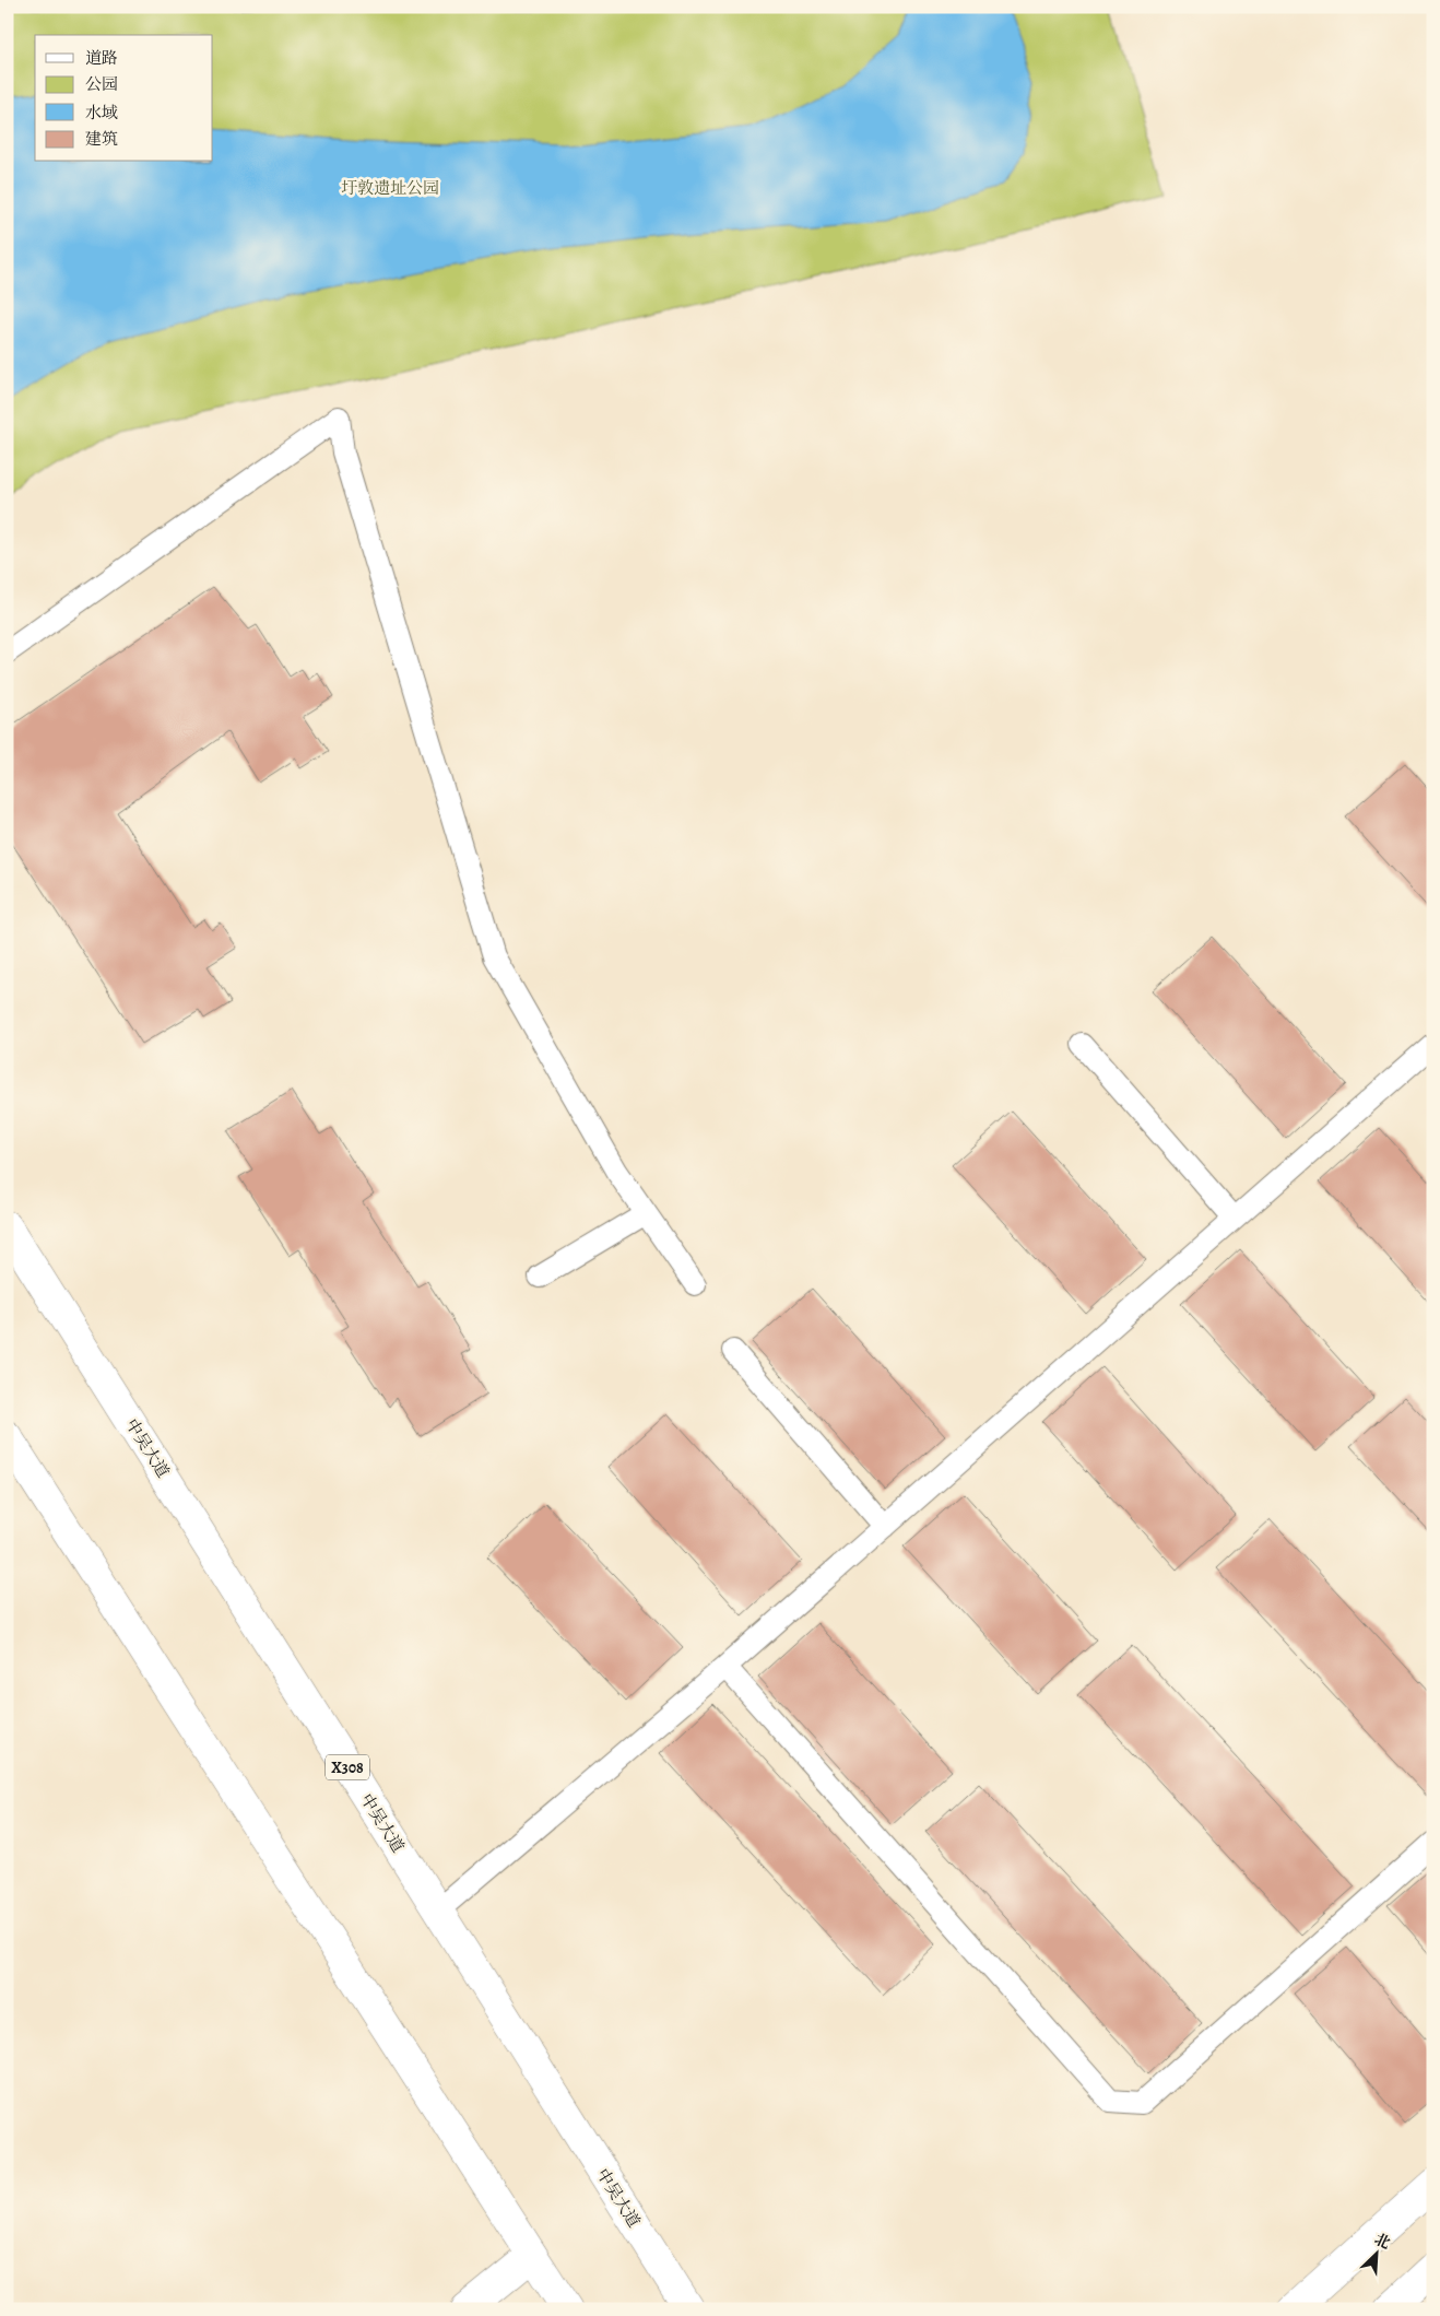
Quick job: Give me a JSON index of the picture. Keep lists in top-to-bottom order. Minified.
{"streets":{"main road":["中吴大道","X308"]},"parks":["圩敦遗址公园"],"legend":["道路","公园","水域","建筑"],"north":"top right"}
